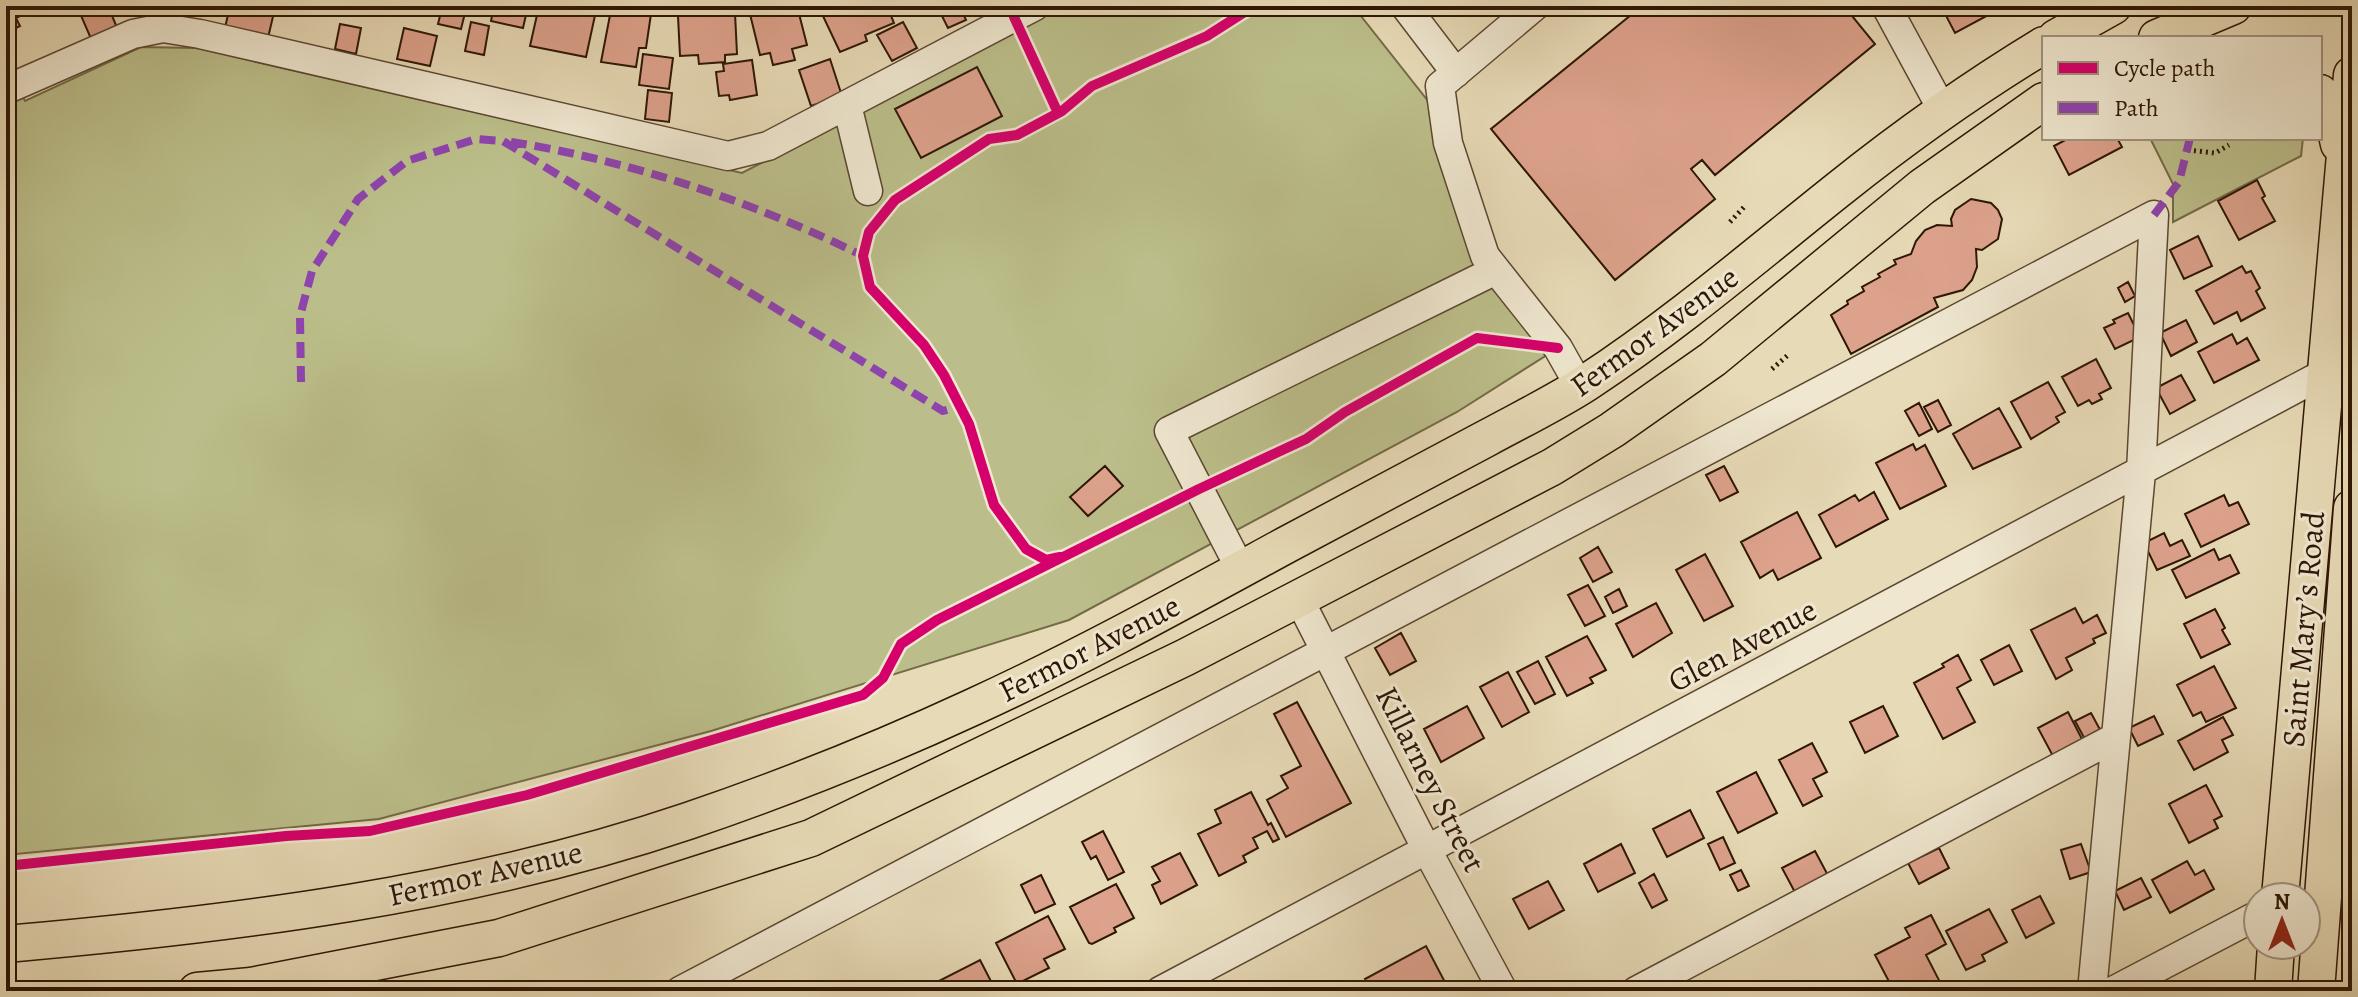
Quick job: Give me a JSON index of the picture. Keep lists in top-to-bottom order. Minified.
{"streets":{"main road":["Fermor Avenue","Saint Mary’s Road"],"street":["Glen Avenue","Killarney Street"]},"crossings":[["Fermor Avenue","Killarney Street"],["Saint Mary’s Road","Glen Avenue"],["Glen Avenue","Killarney Street"]],"legend":["Cycle path","Path"],"north":"top"}
